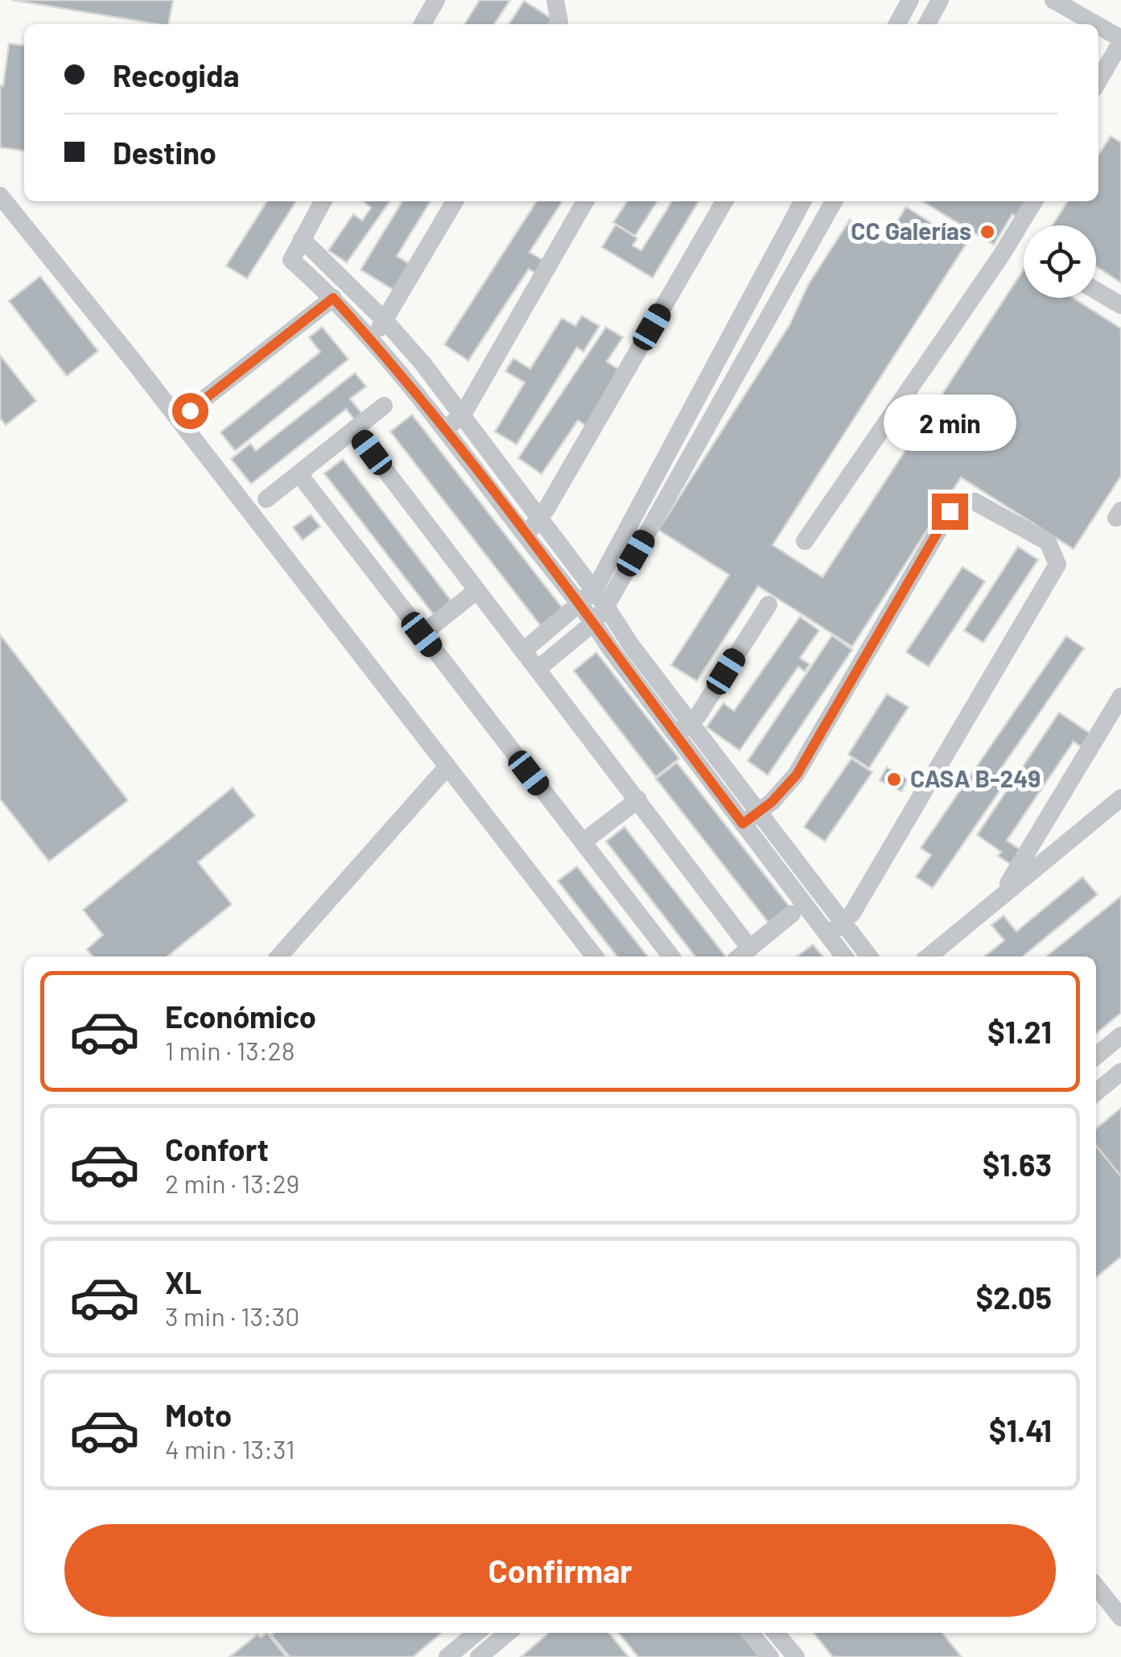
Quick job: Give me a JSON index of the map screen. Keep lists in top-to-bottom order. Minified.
{"places":["CC Galerías","CASA B-249"],"page":{"banner":["Recogida","Destino"],"bubble":"2 min","list":[{"name":"Económico","note":"1 min · 13:28","value":"$1.21"},{"name":"Confort","note":"2 min · 13:29","value":"$1.63"},{"name":"XL","note":"3 min · 13:30","value":"$2.05"},{"name":"Moto","note":"4 min · 13:31","value":"$1.41"}],"buttons":"Confirmar"}}
